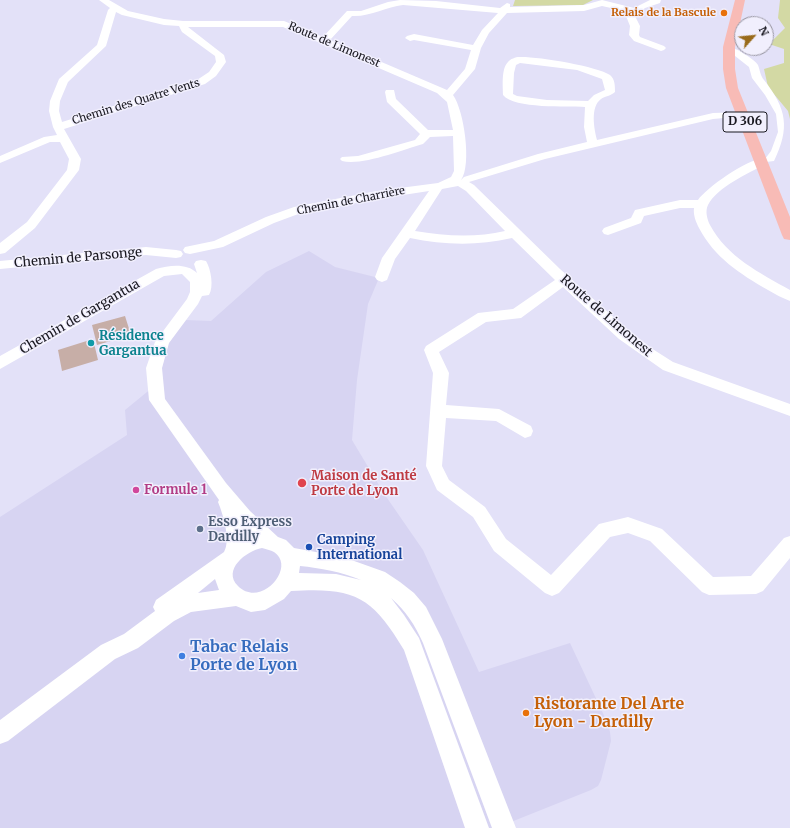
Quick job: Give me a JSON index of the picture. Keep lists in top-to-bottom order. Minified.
{"streets":{"main road":["D 306"],"street":["Route de Limonest","Chemin des Quatre Vents","Chemin de Charrière","Chemin de Parsonge","Chemin de Gargantua"]},"crossings":[["Route de Limonest","Chemin des Quatre Vents"],["Route de Limonest","Chemin de Charrière"],["D 306","Chemin de Charrière"],["Chemin de Charrière","Chemin de Parsonge"],["Chemin de Charrière","Chemin de Gargantua"],["Chemin de Parsonge","Chemin de Gargantua"]],"places":["Relais de la Bascule","Résidence Gargantua","Maison de Santé Porte de Lyon","Formule 1","Esso Express Dardilly","Camping International","Tabac Relais Porte de Lyon","Ristorante Del Arte Lyon - Dardilly"],"north":"top right"}
